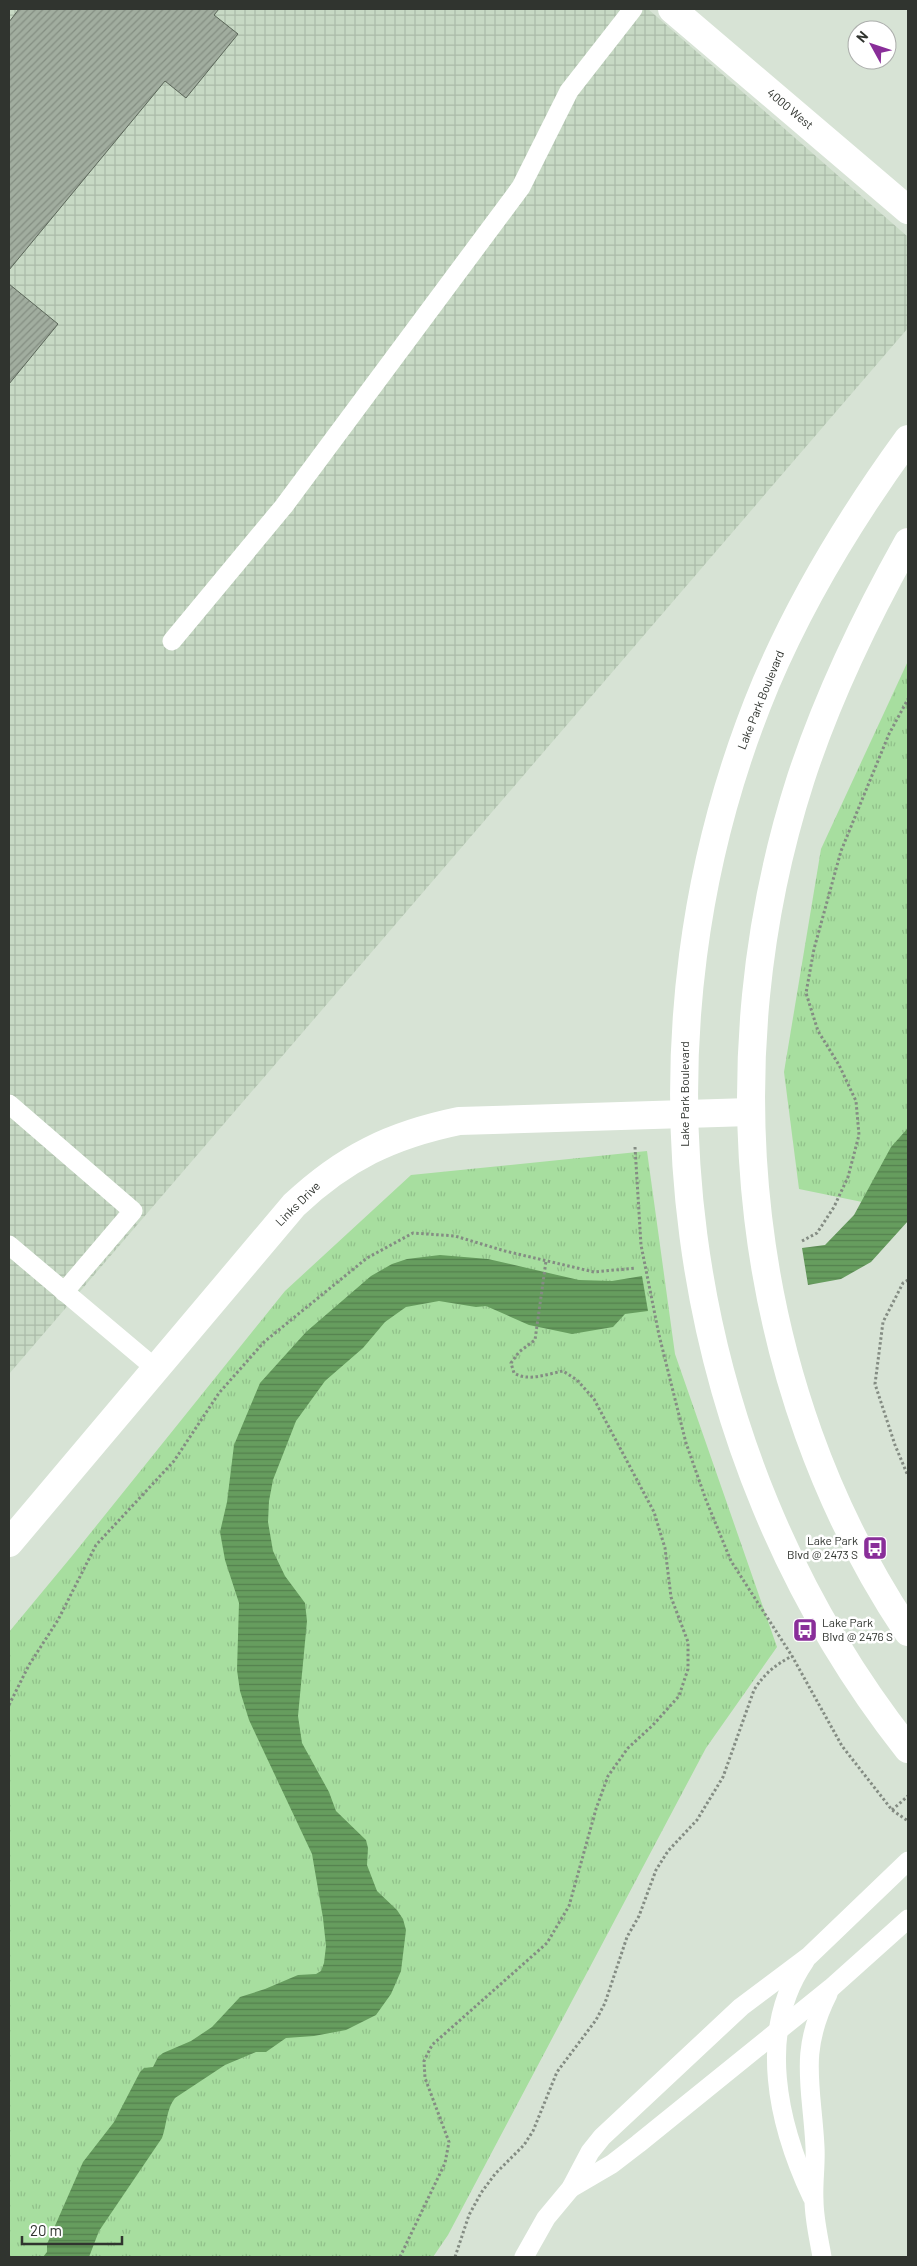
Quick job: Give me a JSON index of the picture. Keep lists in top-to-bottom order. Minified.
{"streets":{"street":["4000 West","Lake Park Boulevard","Links Drive"]},"crossings":[["Lake Park Boulevard","Links Drive"]],"places":{"bus stop":["Lake Park Blvd @ 2473 S","Lake Park Blvd @ 2476 S"]},"scale_bar":"20 m","north":"top left"}
